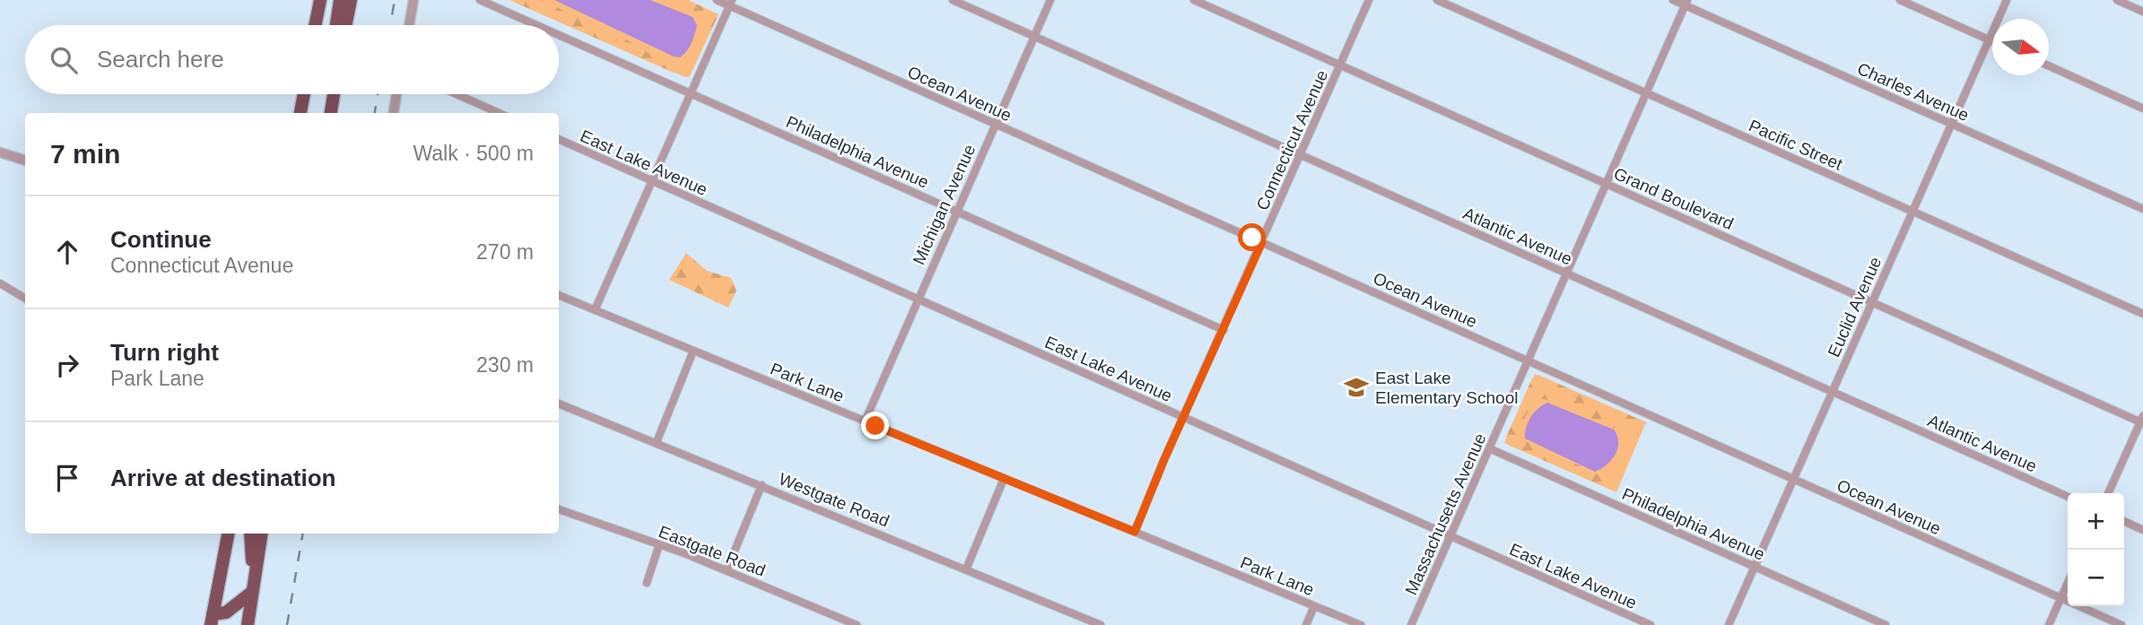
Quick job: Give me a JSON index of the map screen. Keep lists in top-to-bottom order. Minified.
{"streets":{"street":["Charles Avenue","Ocean Avenue","Connecticut Avenue","Pacific Street","Philadelphia Avenue","East Lake Avenue","Grand Boulevard","Michigan Avenue","Atlantic Avenue","Euclid Avenue","Park Lane","Westgate Road","Massachusetts Avenue","Eastgate Road"]},"crossings":[["Charles Avenue","Euclid Avenue"],["Charles Avenue","Massachusetts Avenue"],["Ocean Avenue","Connecticut Avenue"],["Ocean Avenue","Michigan Avenue"],["Ocean Avenue","Euclid Avenue"],["Ocean Avenue","Massachusetts Avenue"],["Connecticut Avenue","Philadelphia Avenue"],["Connecticut Avenue","East Lake Avenue"],["Connecticut Avenue","Grand Boulevard"],["Connecticut Avenue","Atlantic Avenue"],["Connecticut Avenue","Park Lane"],["Pacific Street","Euclid Avenue"],["Pacific Street","Massachusetts Avenue"],["Philadelphia Avenue","Michigan Avenue"],["Philadelphia Avenue","Euclid Avenue"],["Philadelphia Avenue","Massachusetts Avenue"],["East Lake Avenue","Michigan Avenue"],["East Lake Avenue","Massachusetts Avenue"],["Grand Boulevard","Euclid Avenue"],["Grand Boulevard","Massachusetts Avenue"],["Michigan Avenue","Atlantic Avenue"],["Michigan Avenue","Park Lane"],["Atlantic Avenue","Euclid Avenue"],["Atlantic Avenue","Massachusetts Avenue"]],"places":{"school or university":["East Lake Elementary School"]},"north":"right","page":{"search":"Search here","heading":["7 min","Walk · 500 m"],"list":[["Continue","Connecticut Avenue","270 m"],["Turn right","Park Lane","230 m"],"Arrive at destination"],"map_buttons":["+","−"]}}
